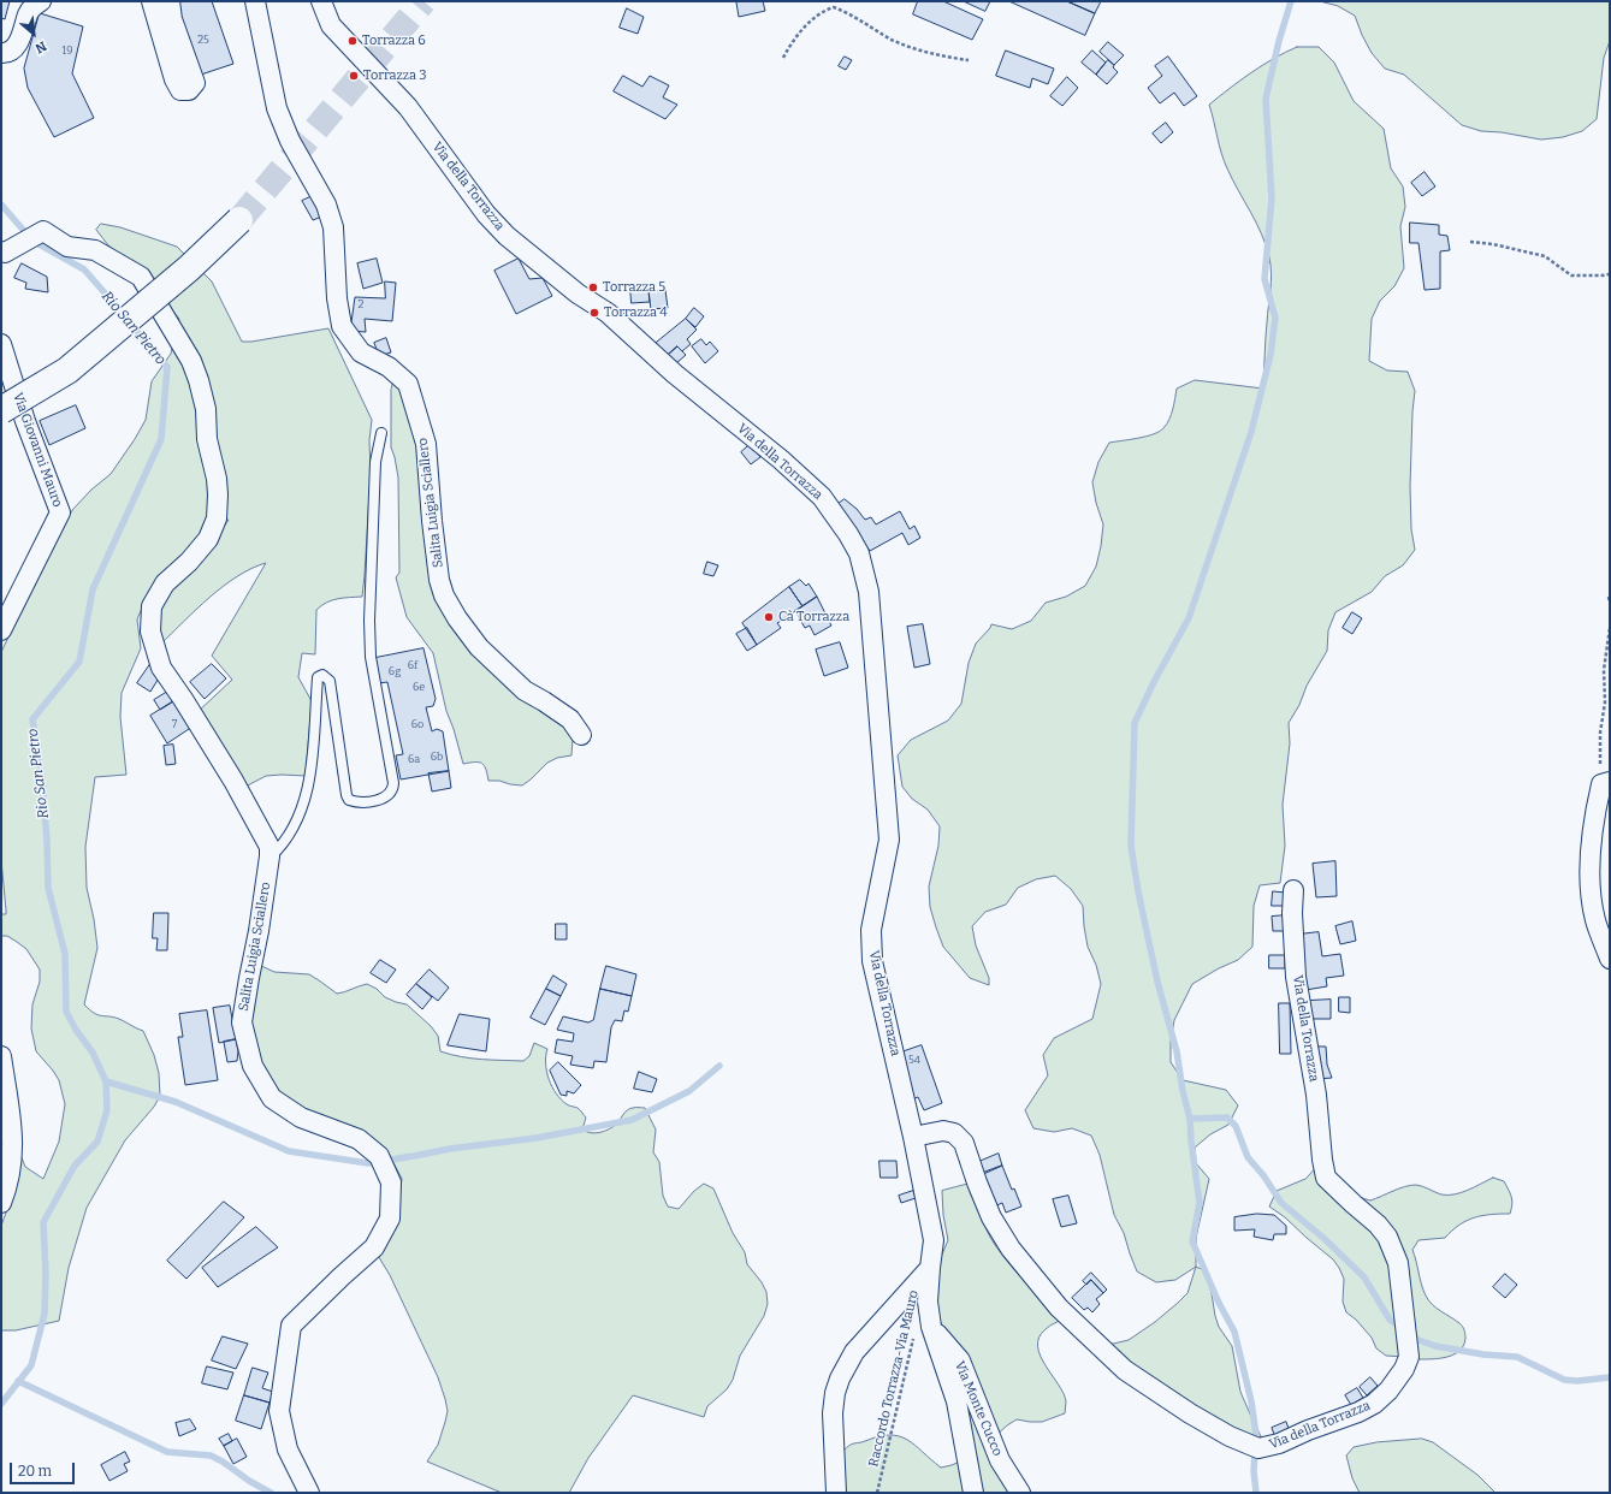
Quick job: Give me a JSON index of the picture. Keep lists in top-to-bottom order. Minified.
{"streets":{"street":["Via della Torrazza","Via Giovanni Mauro","Salita Luigia Sciallero","Via Monte Cucco"],"path":["Raccordo Torrazza-Via Mauro"]},"crossings":[["Via della Torrazza","Raccordo Torrazza-Via Mauro"],["Via della Torrazza","Via Monte Cucco"],["Raccordo Torrazza-Via Mauro","Via Monte Cucco"]],"water":["Rio San Pietro"],"places":["Torrazza 6","Torrazza 3","Torrazza 5","Torrazza 4","Cà Torrazza"],"house_numbers":["25","19","2","6f","6g","6e","7","6o","6b","6a","54"],"scale_bar":"20 m","north":"bottom right"}
